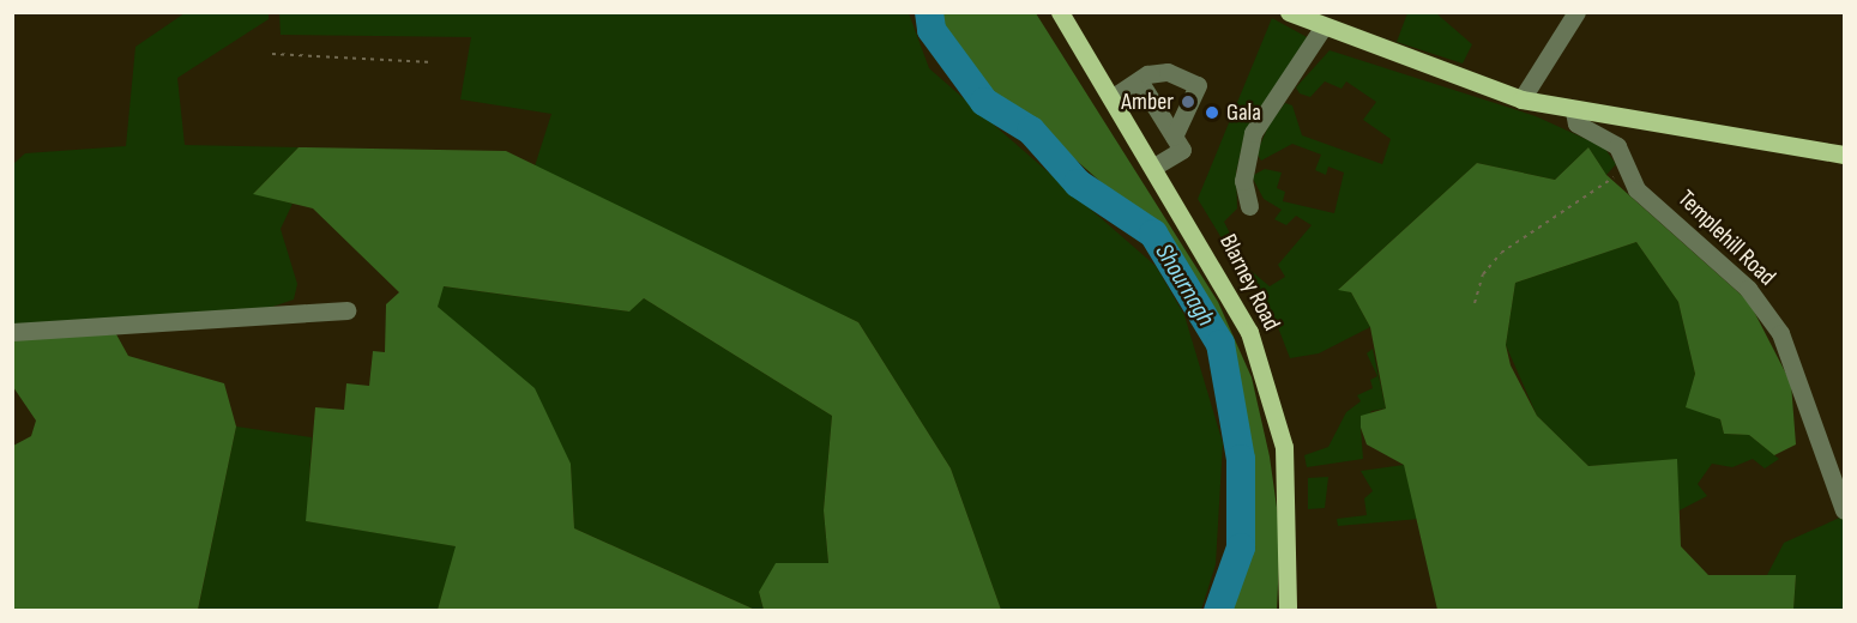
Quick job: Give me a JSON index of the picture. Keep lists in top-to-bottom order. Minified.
{"streets":{"main road":["Blarney Road"],"street":["Templehill Road"]},"water":["Shournagh"],"places":["Amber","Gala"]}
